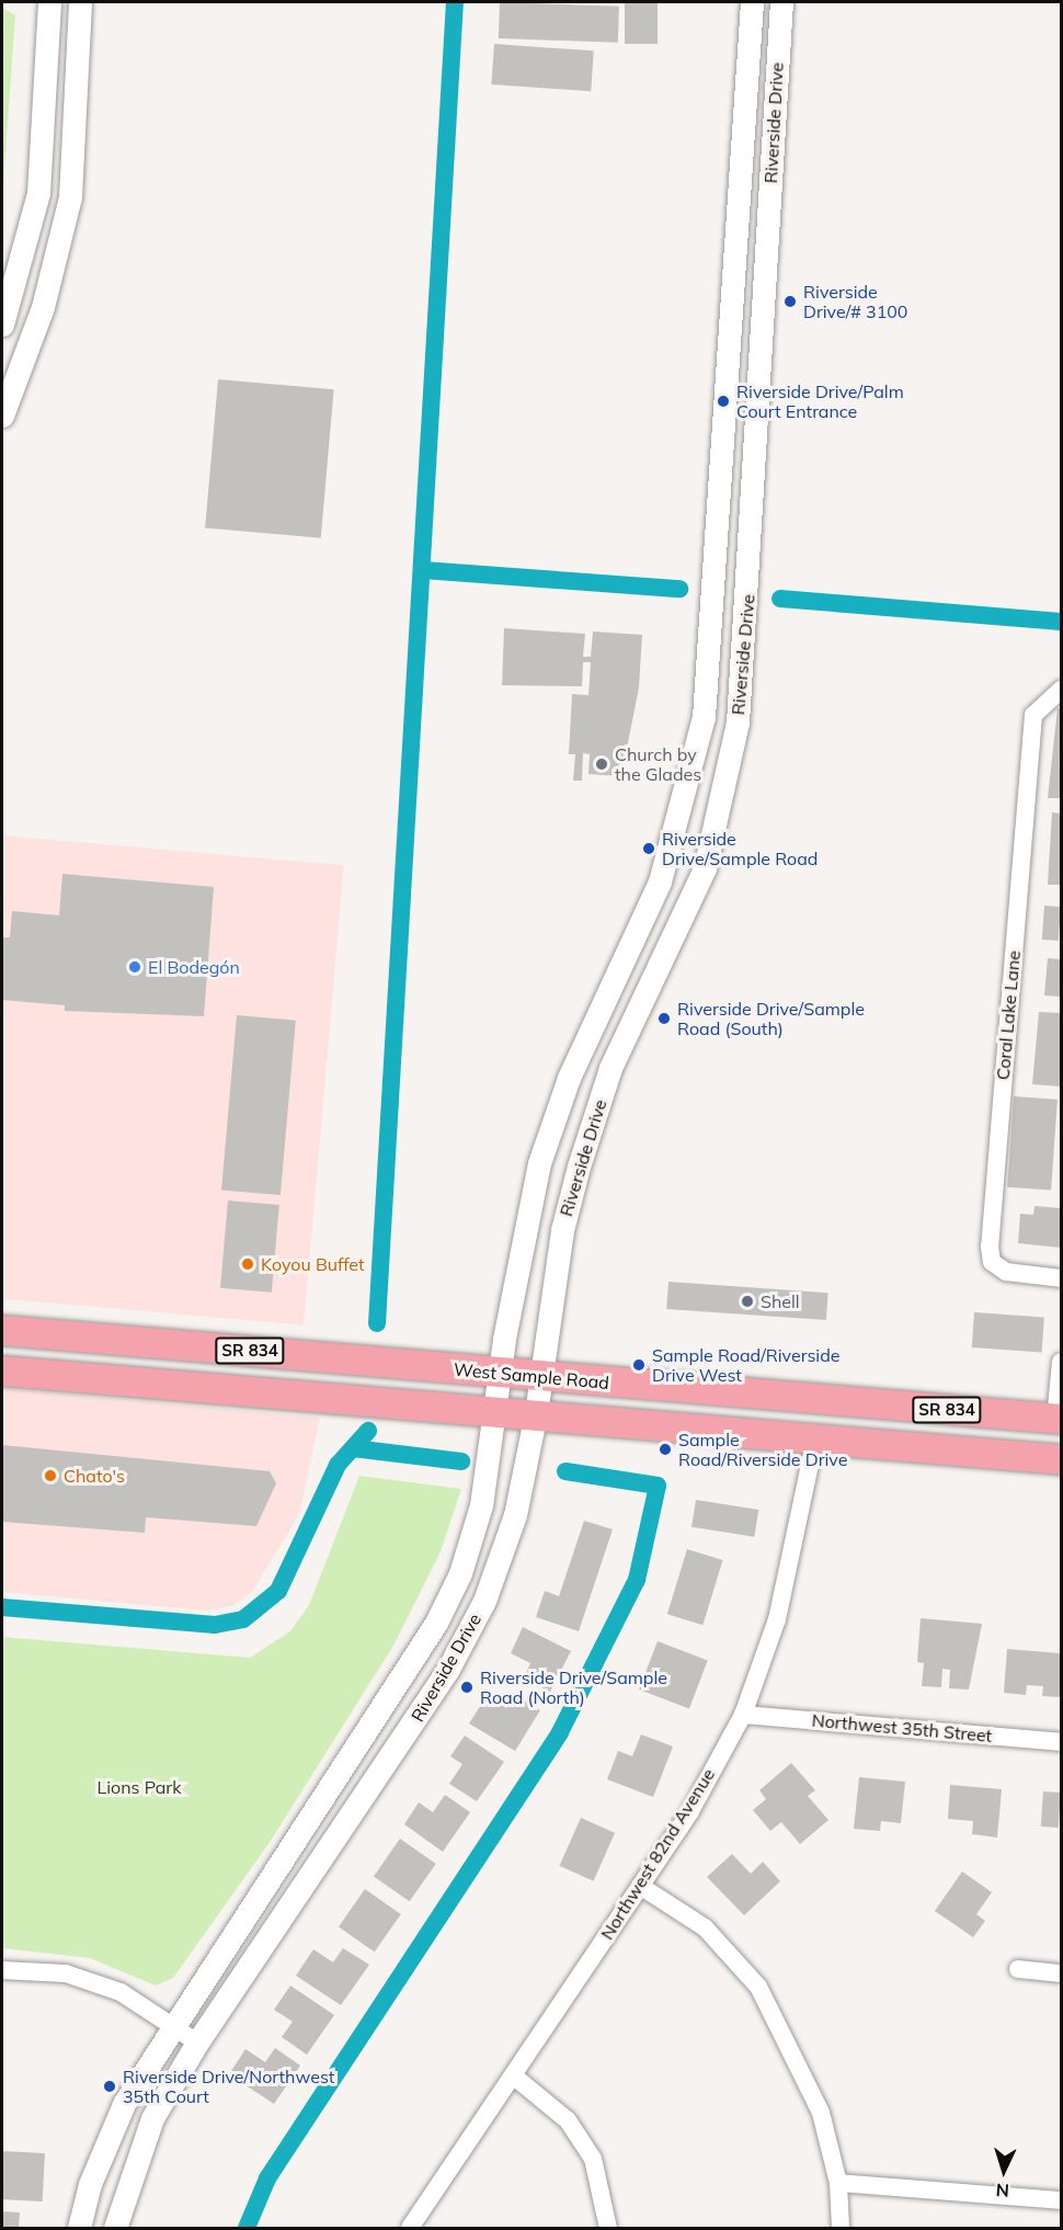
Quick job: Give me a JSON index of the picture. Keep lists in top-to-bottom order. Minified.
{"streets":{"main road":["SR 834","West Sample Road"],"street":["Riverside Drive","Coral Lake Lane","Northwest 35th Street","Northwest 82nd Avenue"]},"crossings":[["Riverside Drive","West Sample Road"],["West Sample Road","Northwest 82nd Avenue"],["Northwest 35th Street","Northwest 82nd Avenue"]],"parks":["Lions Park"],"places":["Riverside Drive/# 3100","Riverside Drive/Palm Court Entrance","Church by the Glades","Riverside Drive/Sample Road","El Bodegón","Riverside Drive/Sample Road (South)","Koyou Buffet","Shell","Sample Road/Riverside Drive West","Sample Road/Riverside Drive","Chato's","Riverside Drive/Sample Road (North)","Riverside Drive/Northwest 35th Court"],"north":"bottom"}
